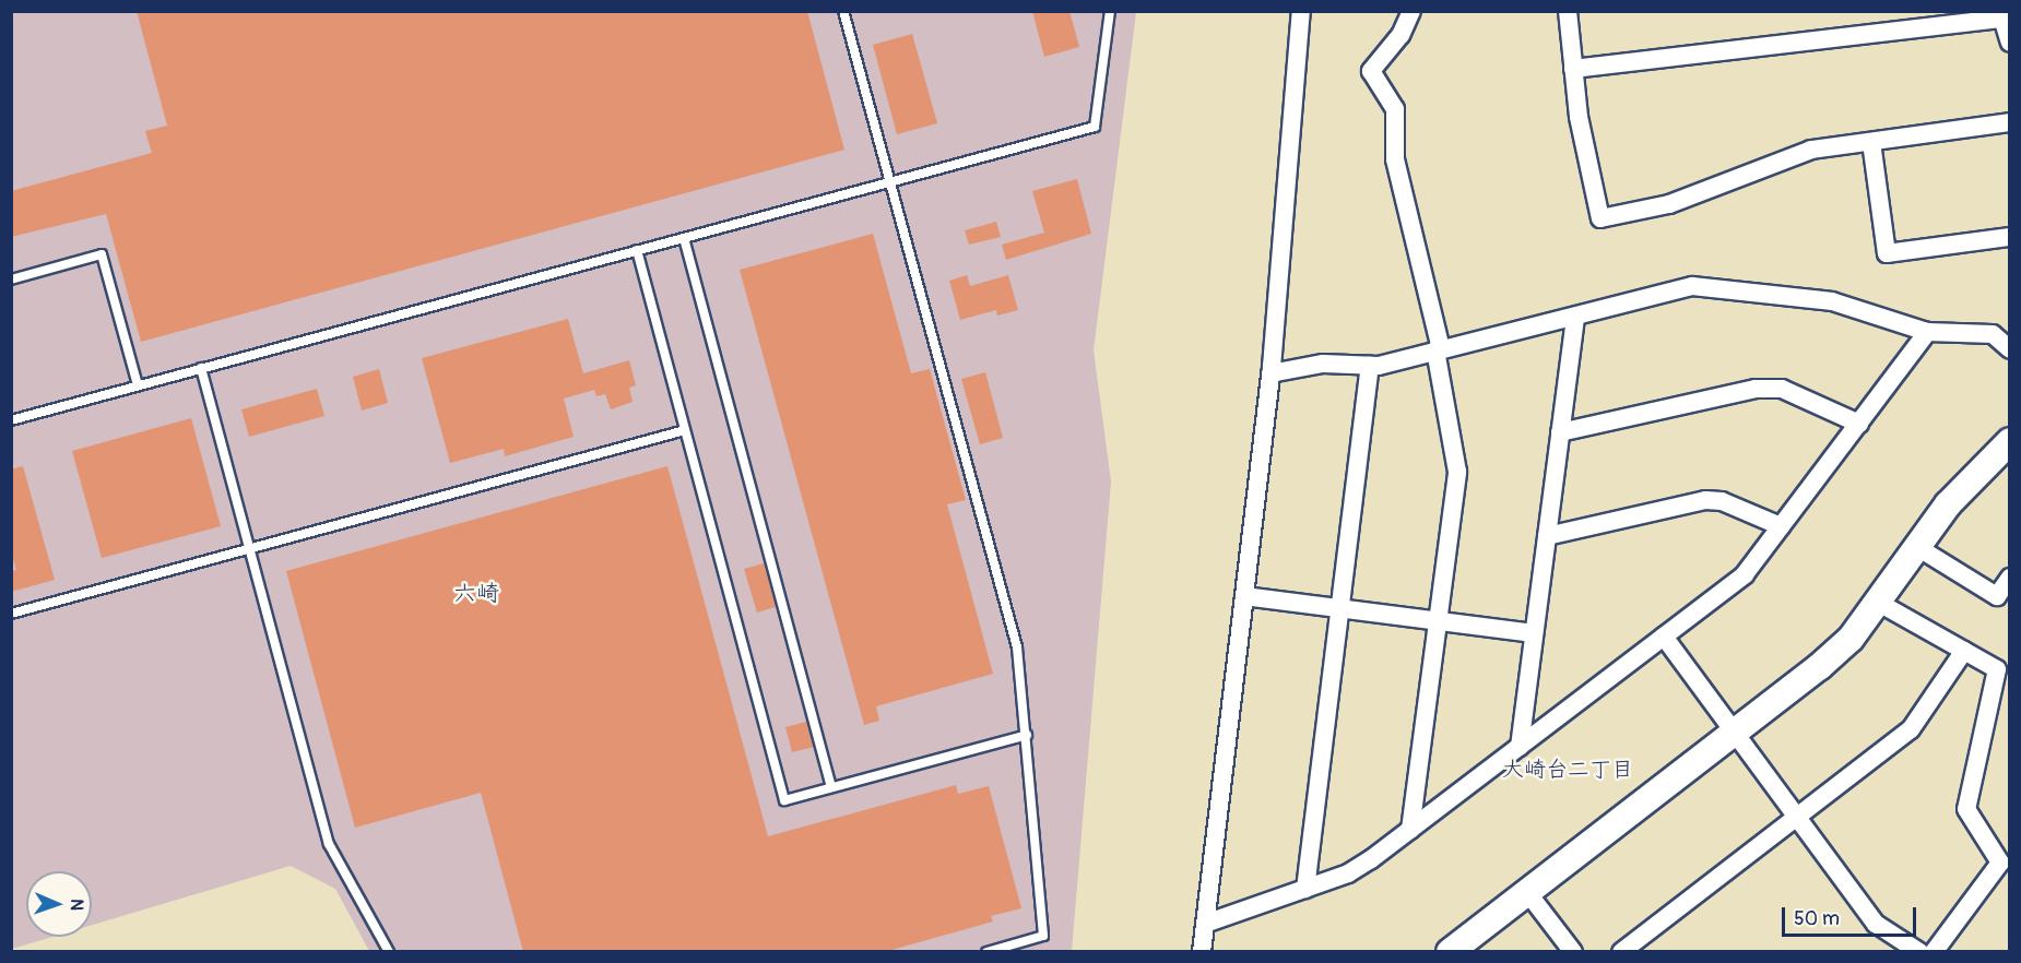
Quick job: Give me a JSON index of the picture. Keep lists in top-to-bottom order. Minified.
{"districts":["六崎","大崎台二丁目"],"scale_bar":"50 m","north":"right"}
